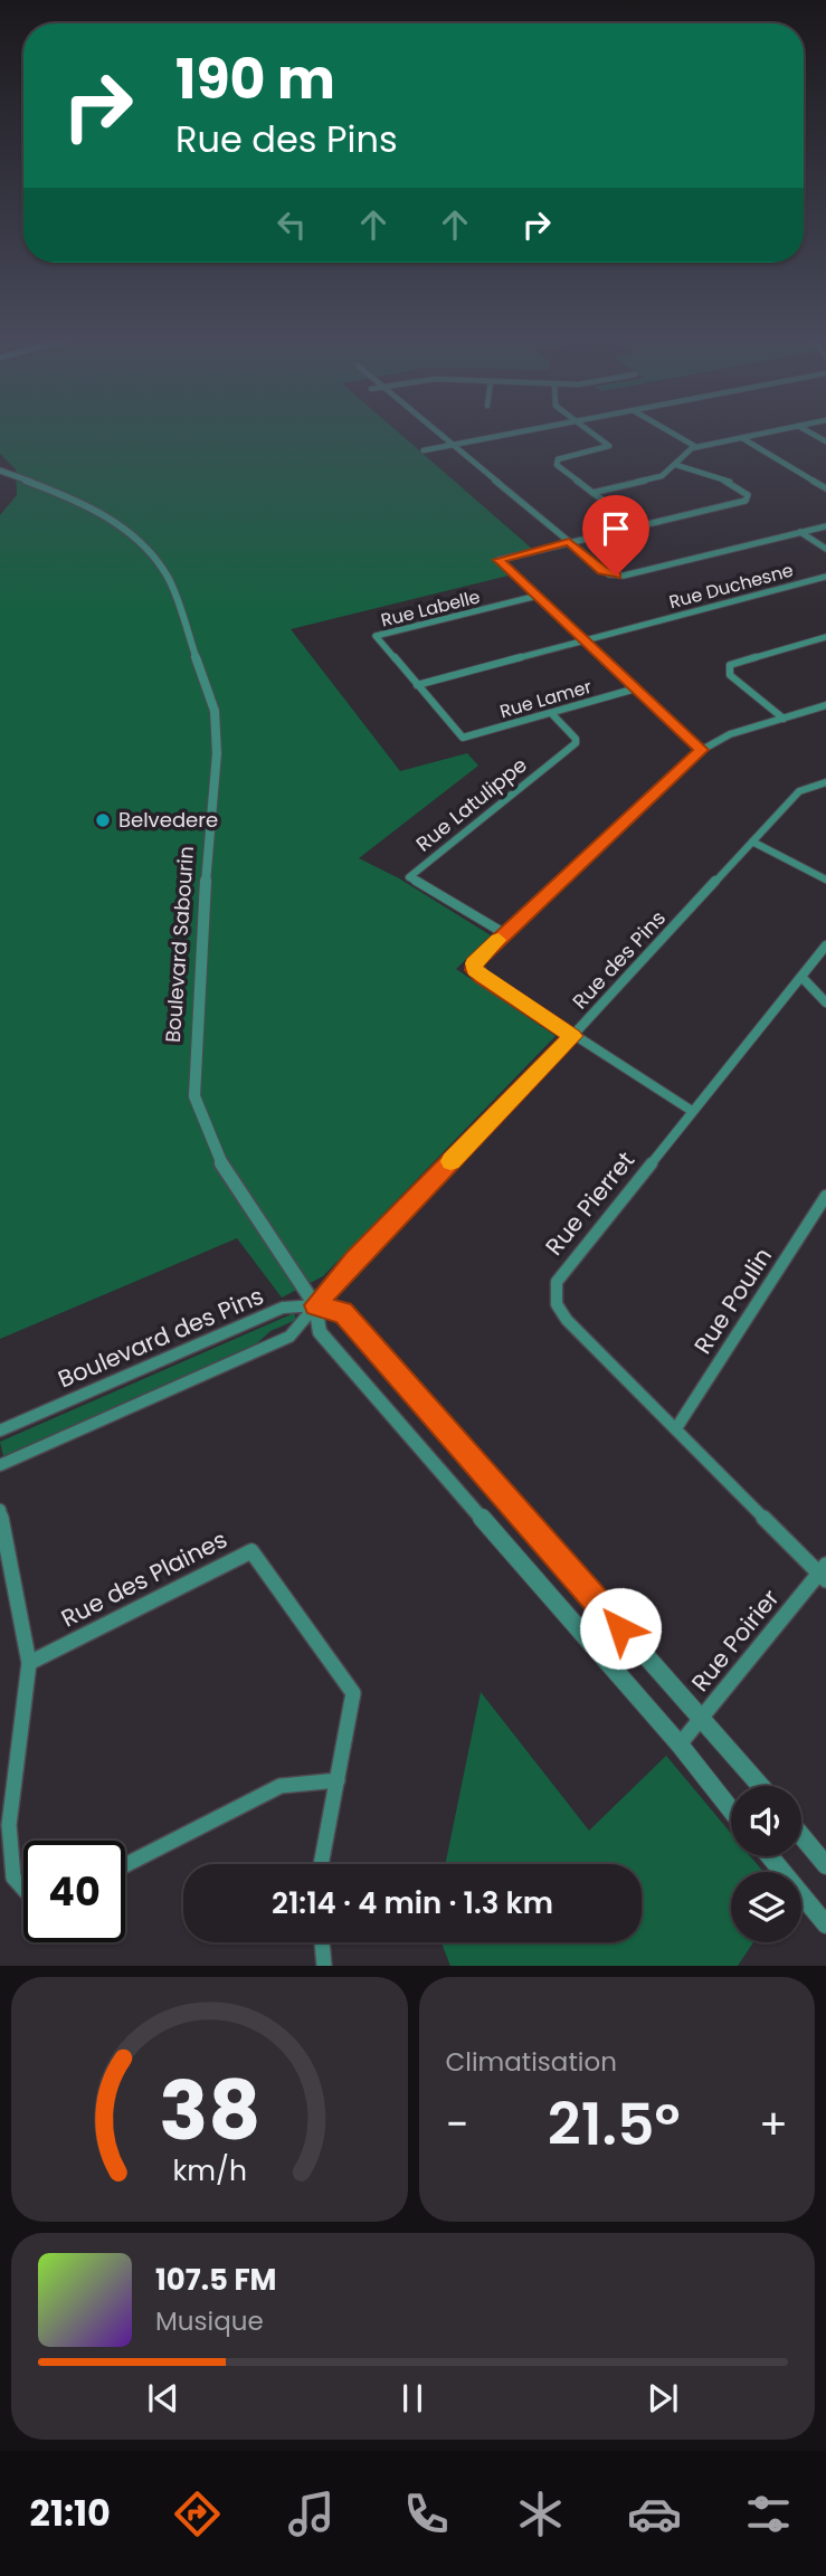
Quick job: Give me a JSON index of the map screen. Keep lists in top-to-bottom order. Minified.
{"streets":{"street":["Rue Duchesne","Rue Labelle","Rue Lamer","Rue Latulippe","Boulevard Sabourin","Rue des Pins","Rue Pierret","Rue Poulin","Boulevard des Pins","Rue des Plaines","Rue Poirier"]},"crossings":[["Rue Duchesne","Rue Labelle"],["Rue Duchesne","Rue Lamer"],["Rue Labelle","Rue Lamer"],["Rue Lamer","Rue Latulippe"],["Boulevard Sabourin","Rue des Pins"],["Boulevard Sabourin","Boulevard des Pins"],["Boulevard Sabourin","Rue Poirier"],["Rue des Pins","Boulevard des Pins"],["Rue Pierret","Rue Poulin"],["Rue Pierret","Rue Poirier"]],"places":["Belvedere"],"page":{"turn":["190 m","Rue des Pins"],"limit":"40","trip":"21:14 · 4 min · 1.3 km","tile":"Climatisation","heat":["−","21.5°","+"],"song":["107.5 FM","Musique"],"tabs":"21:10","gauge":["38","km/h"]}}
